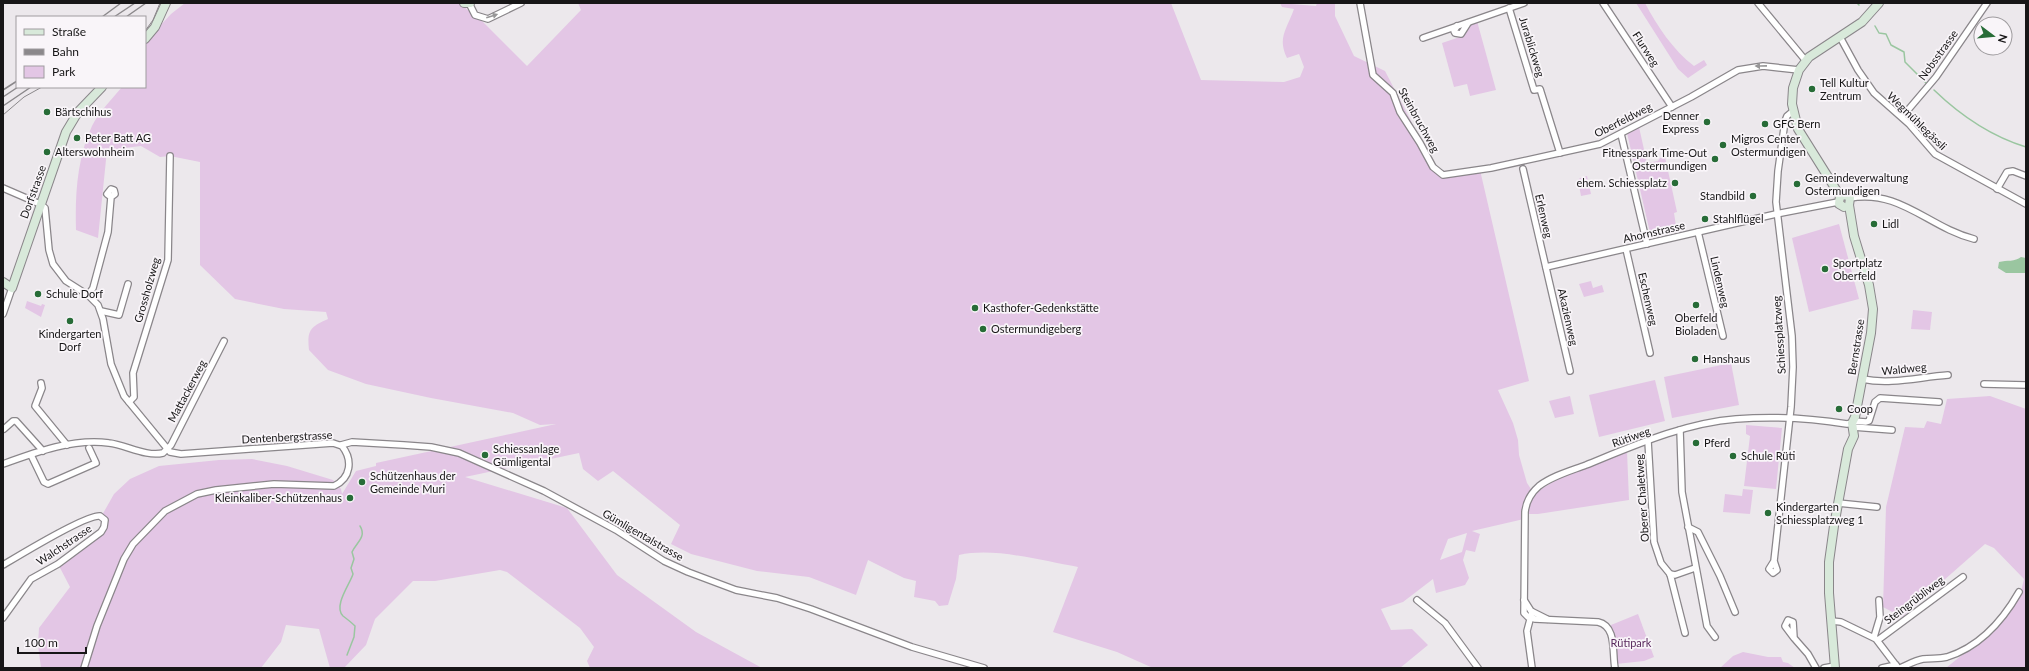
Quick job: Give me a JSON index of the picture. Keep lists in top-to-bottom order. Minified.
{"streets":{"main road":["Dorfstrasse","Bernstrasse"],"street":["Jurablickweg","Flurweg","Nobsstrasse","Steinbruchweg","Oberfeldweg","Wegmühlegässli","Erlenweg","Ahornstrasse","Lindenweg","Grossholzweg","Eschenweg","Akazienweg","Schiessplatzweg","Waldweg","Mattackerweg","Dentenbergstrasse","Rütiweg","Oberer Chaletweg","Gümligentalstrasse","Walchstrasse","Steingrübliweg"]},"crossings":[["Jurablickweg","Oberfeldweg"],["Flurweg","Oberfeldweg"],["Nobsstrasse","Wegmühlegässli"],["Steinbruchweg","Oberfeldweg"],["Oberfeldweg","Bernstrasse"],["Wegmühlegässli","Bernstrasse"],["Erlenweg","Ahornstrasse"],["Erlenweg","Akazienweg"],["Ahornstrasse","Lindenweg"],["Ahornstrasse","Eschenweg"],["Ahornstrasse","Akazienweg"],["Ahornstrasse","Schiessplatzweg"],["Ahornstrasse","Bernstrasse"],["Schiessplatzweg","Bernstrasse"],["Schiessplatzweg","Rütiweg"],["Bernstrasse","Waldweg"],["Bernstrasse","Rütiweg"],["Mattackerweg","Dentenbergstrasse"],["Dentenbergstrasse","Gümligentalstrasse"],["Rütiweg","Oberer Chaletweg"]],"one_way":["Oberfeldweg"],"parks":["Rütipark"],"places":["Tell Kultur Zentrum","Bärtschihus","Denner Express","GFC Bern","Peter Batt AG","Migros Center Ostermundigen","Alterswohnheim","Fitnesspark Time-Out Ostermundigen","ehem. Schiessplatz","Gemeindeverwaltung Ostermundigen","Standbild","Stahlflügel","Lidl","Sportplatz Oberfeld","Schule Dorf","Oberfeld Bioladen","Kasthofer-Gedenkstätte","Kindergarten Dorf","Ostermundigeberg","Hanshaus","Coop","Pferd","Schiessanlage Gümligental","Schule Rüti","Schützenhaus der Gemeinde Muri","Kleinkaliber-Schützenhaus","Kindergarten Schiessplatzweg 1"],"legend":["Straße","Bahn","Park"],"scale_bar":"100 m","north":"right"}
